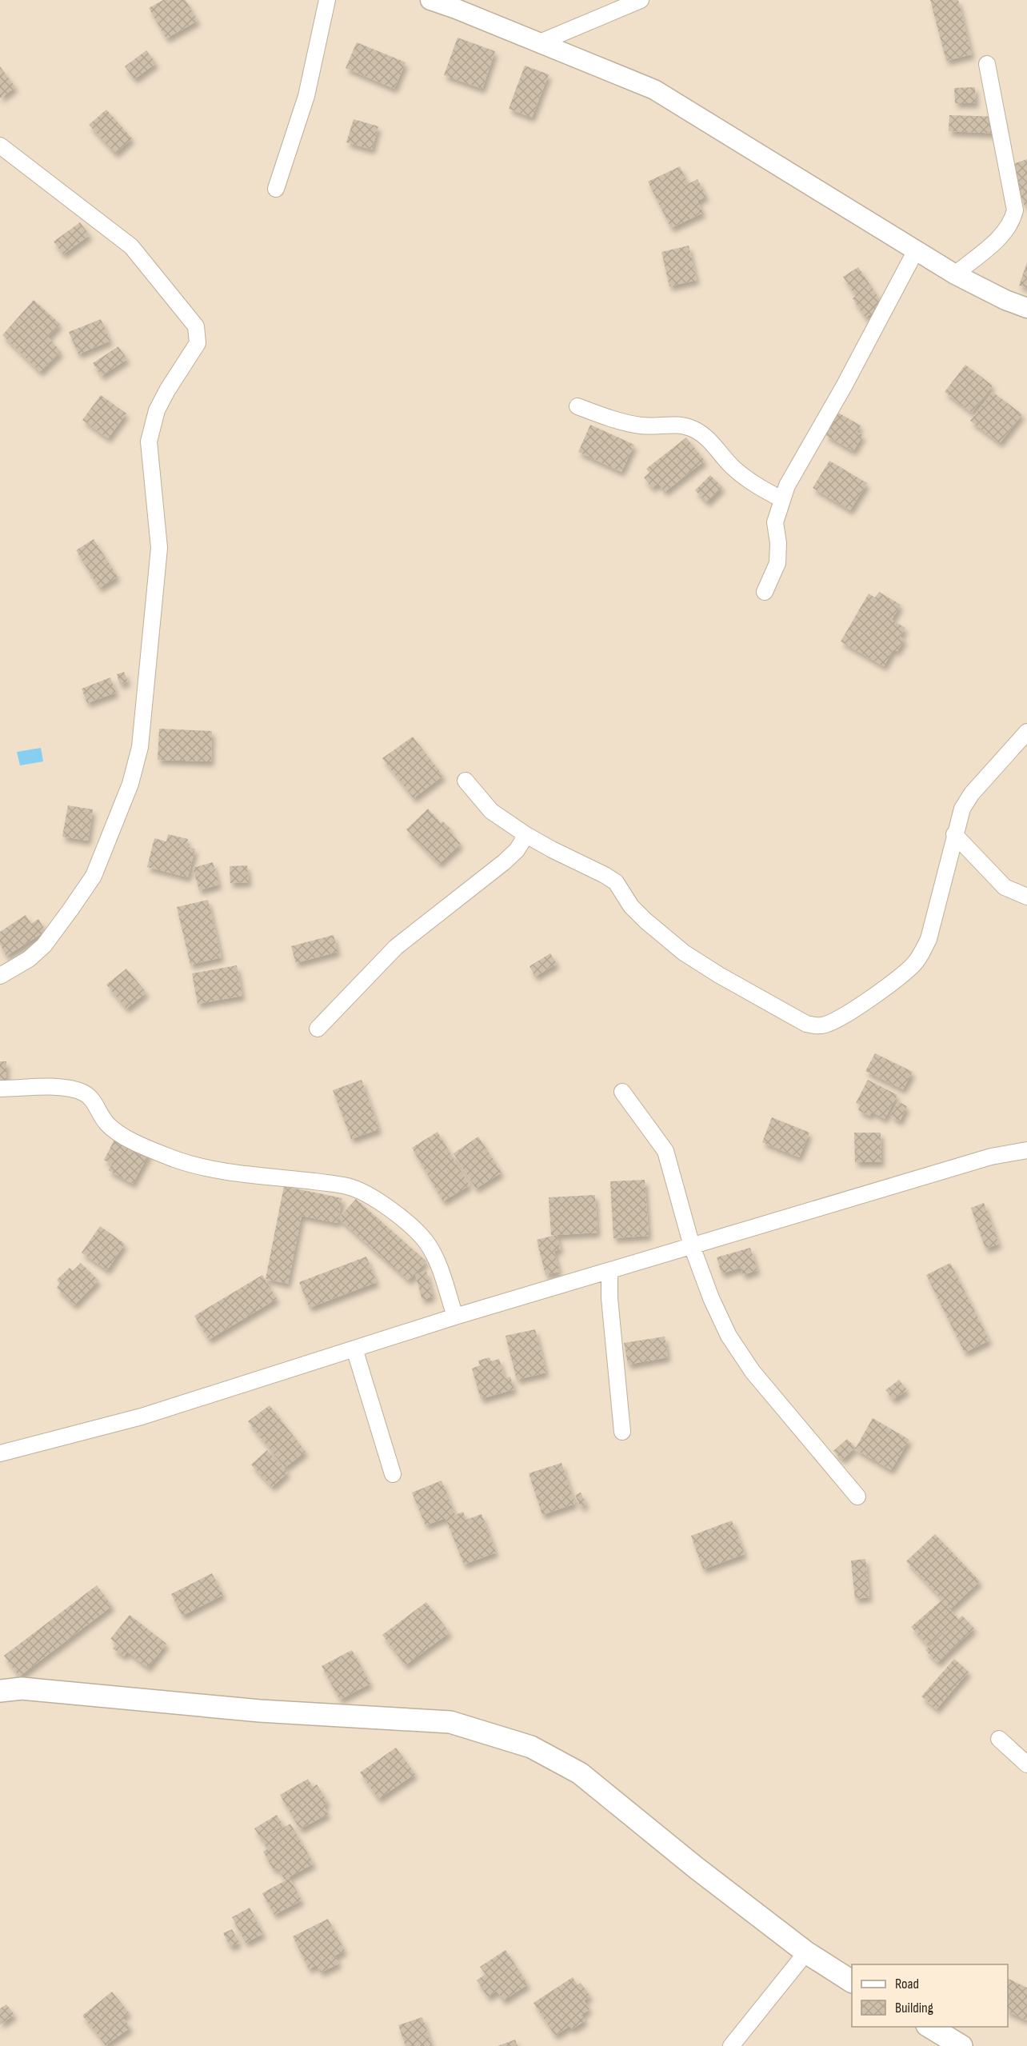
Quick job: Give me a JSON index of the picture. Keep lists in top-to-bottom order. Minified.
{"legend":["Road","Building"]}
